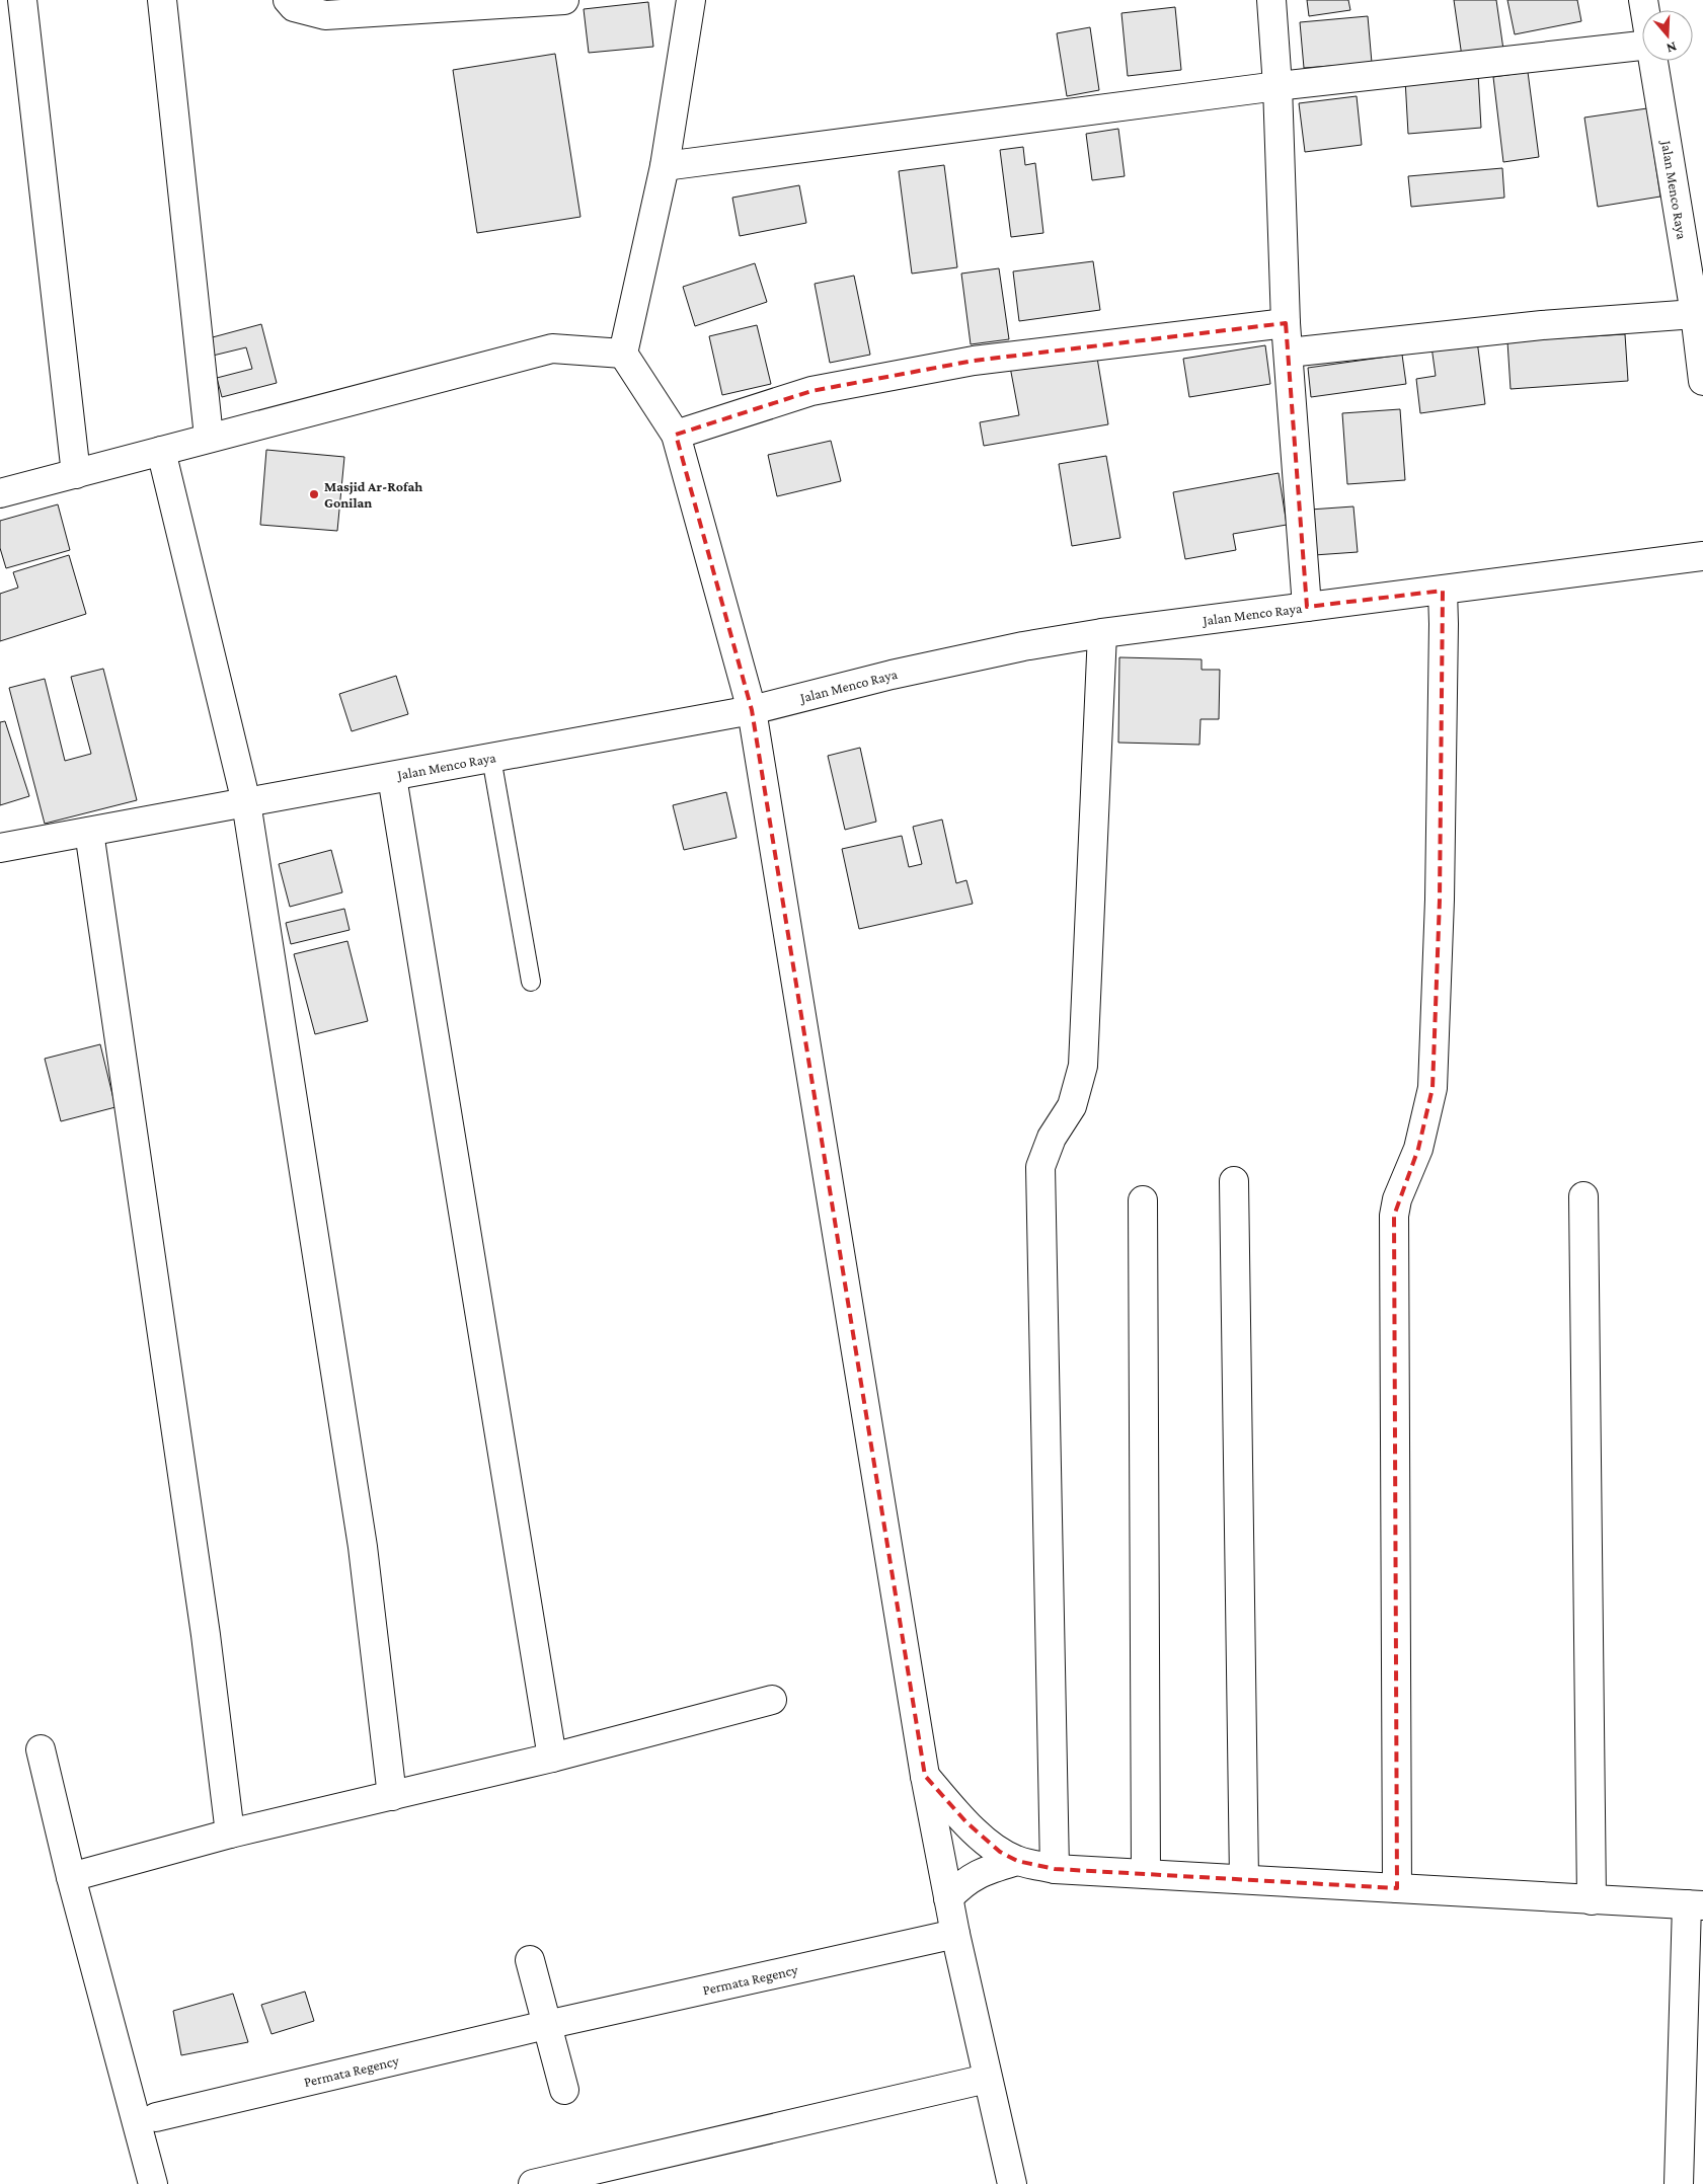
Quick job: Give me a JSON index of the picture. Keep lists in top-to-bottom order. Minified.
{"streets":{"street":["Jalan Menco Raya","Permata Regency"]},"places":["Masjid Ar-Rofah Gonilan"],"north":"bottom"}
